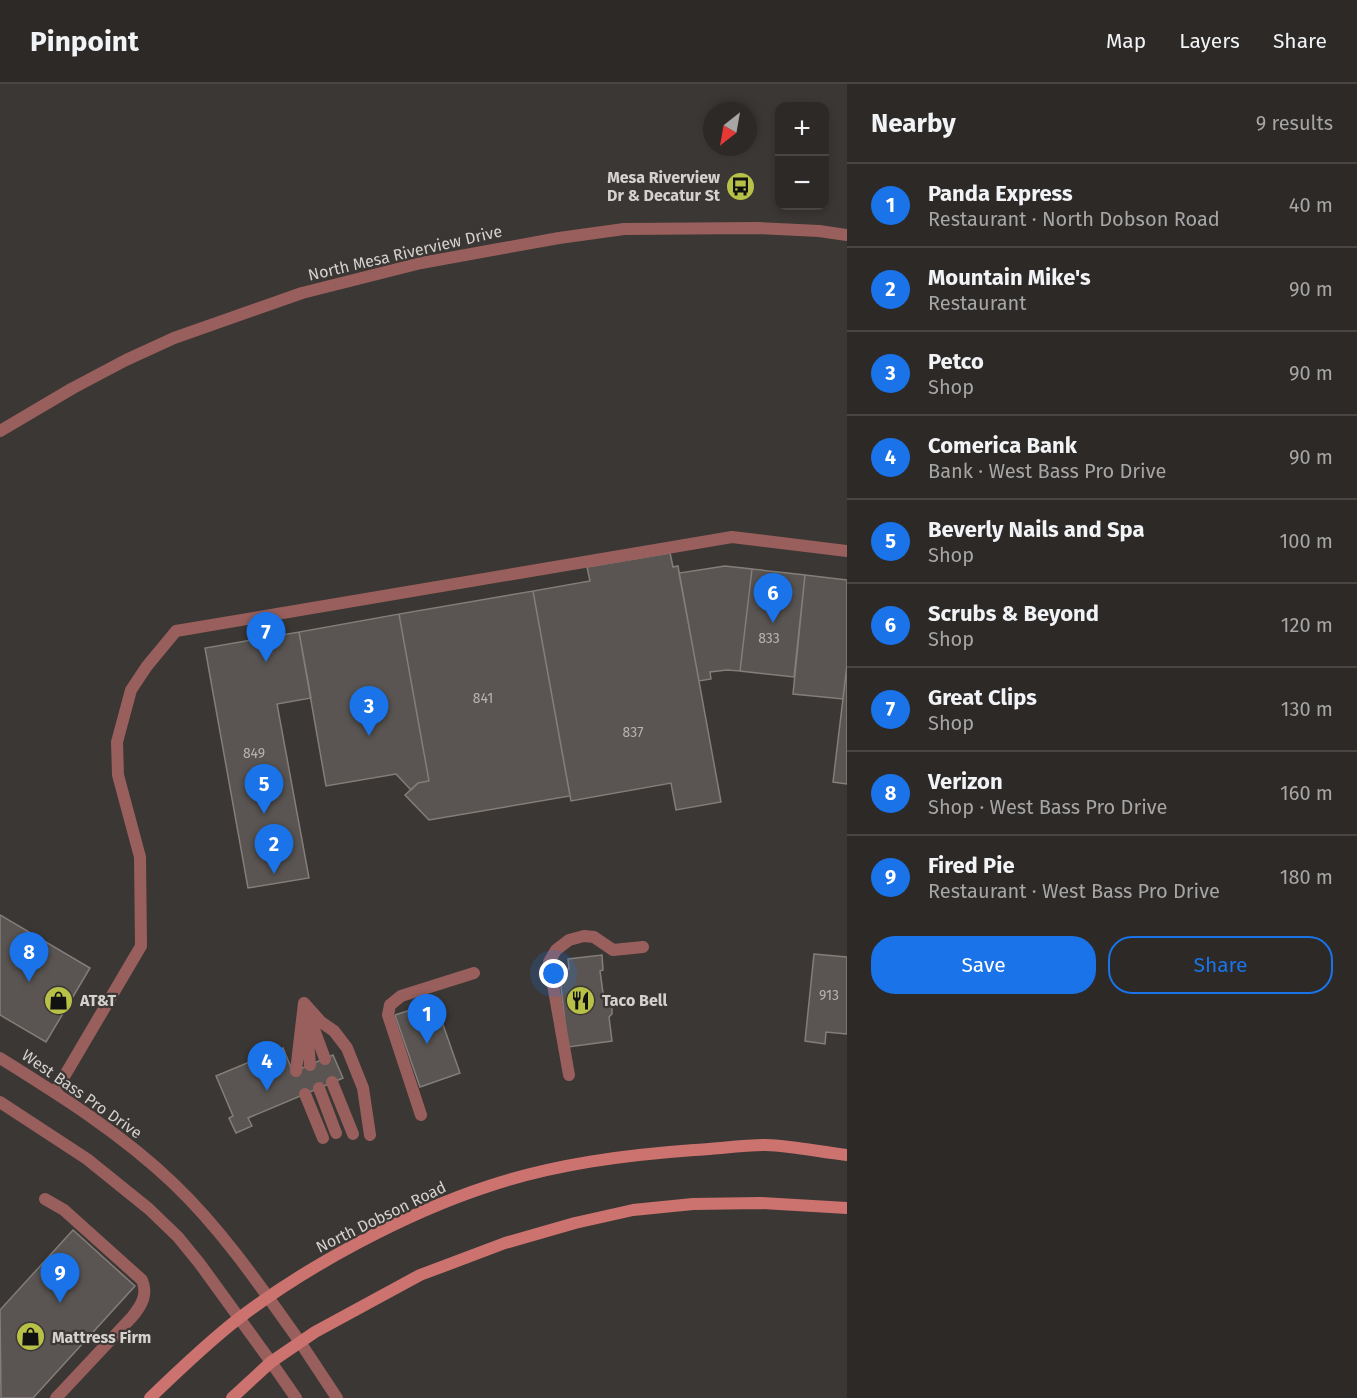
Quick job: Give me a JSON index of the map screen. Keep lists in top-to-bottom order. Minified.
{"streets":{"main road":["North Dobson Road"],"street":["North Mesa Riverview Drive","West Bass Pro Drive"]},"crossings":[["West Bass Pro Drive","North Dobson Road"]],"places":{"bus stop":["Mesa Riverview Dr & Decatur St"],"shop":["AT&T","Mattress Firm"],"restaurant":["Taco Bell"]},"house_numbers":["833","841","837","849","913"],"north":"bottom left","page":{"header":"Pinpoint","nav":["Map","Layers","Share"],"heading":["Nearby","9 results"],"map_buttons":["+","−"],"list":[{"mark":"1","name":"Panda Express","note":"Restaurant · North Dobson Road","value":"40 m"},{"mark":"2","name":"Mountain Mike's","note":"Restaurant","value":"90 m"},{"mark":"3","name":"Petco","note":"Shop","value":"90 m"},{"mark":"4","name":"Comerica Bank","note":"Bank · West Bass Pro Drive","value":"90 m"},{"mark":"5","name":"Beverly Nails and Spa","note":"Shop","value":"100 m"},{"mark":"6","name":"Scrubs & Beyond","note":"Shop","value":"120 m"},{"mark":"7","name":"Great Clips","note":"Shop","value":"130 m"},{"mark":"8","name":"Verizon","note":"Shop · West Bass Pro Drive","value":"160 m"},{"mark":"9","name":"Fired Pie","note":"Restaurant · West Bass Pro Drive","value":"180 m"}],"pins":["6","7","3","5","2","8","1","4","9"],"buttons":["Save","Share"]}}
